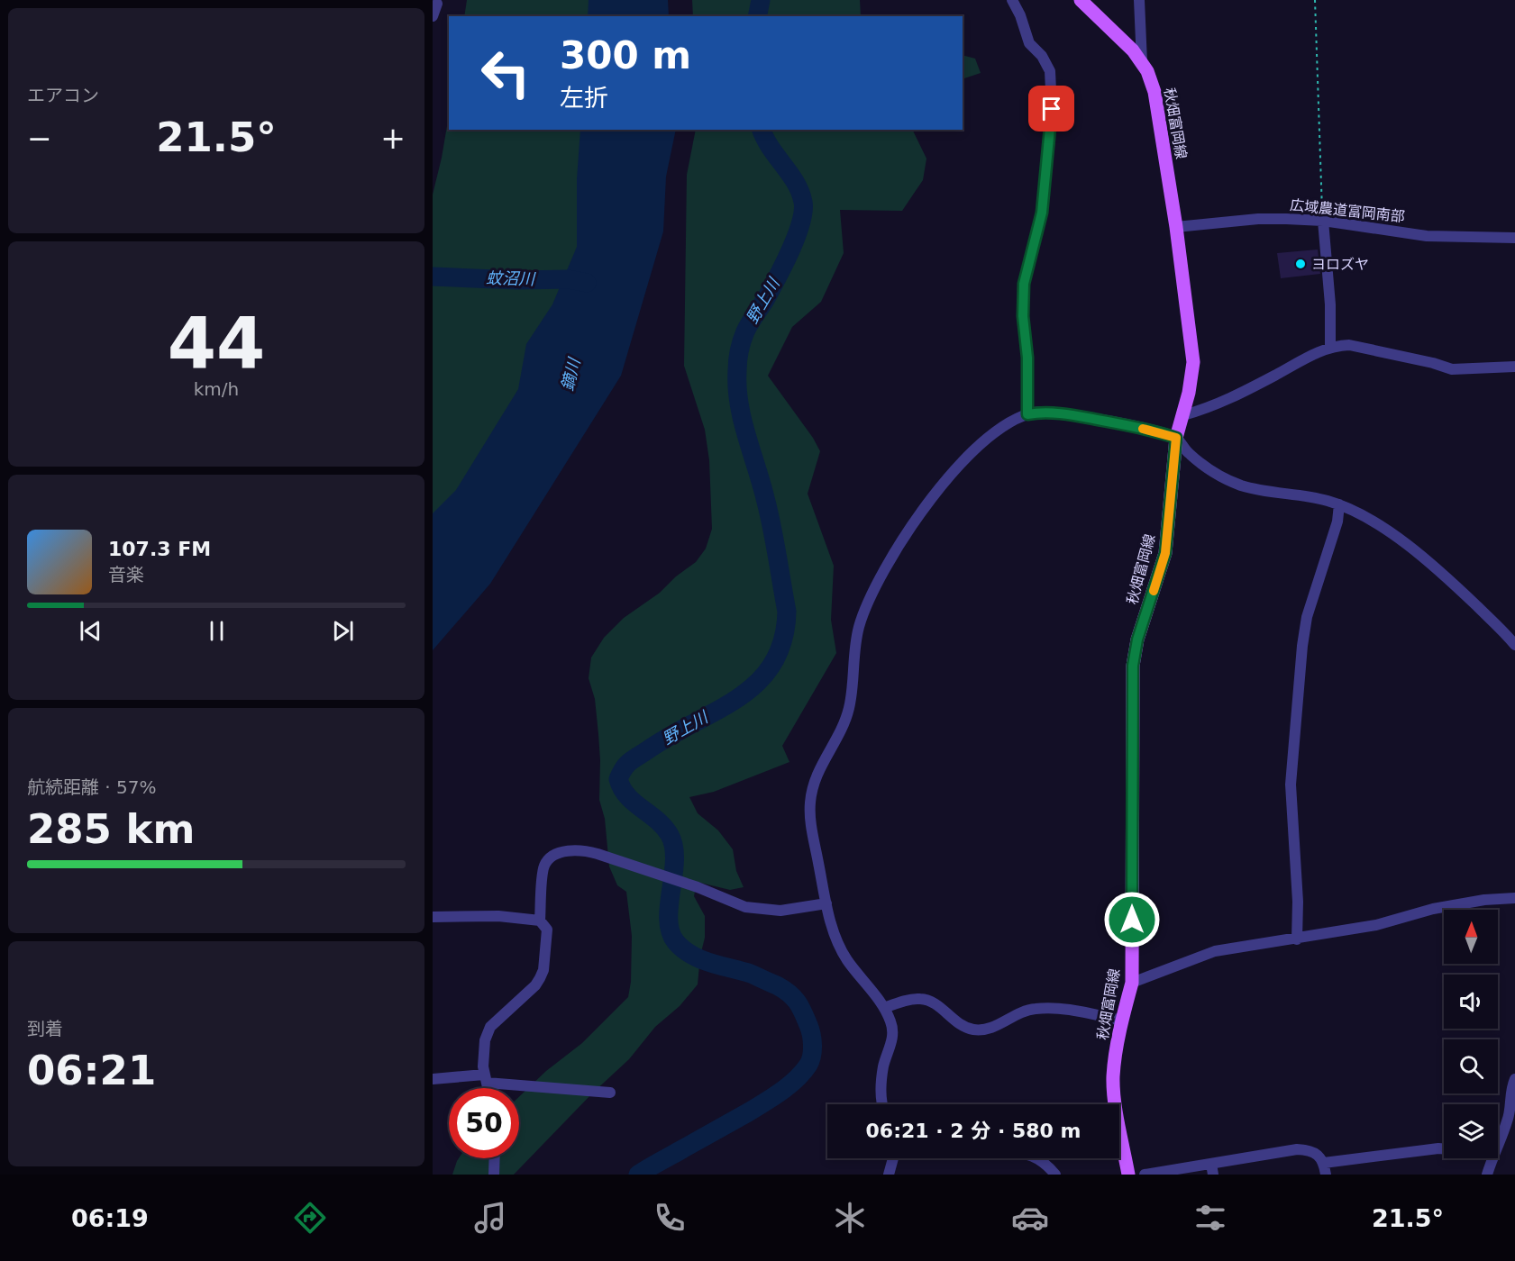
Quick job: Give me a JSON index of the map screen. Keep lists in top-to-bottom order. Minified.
{"streets":{"main road":["秋畑富岡線"],"street":["広域農道富岡南部"]},"crossings":[["秋畑富岡線","広域農道富岡南部"]],"water":["蚊沼川","野上川","鏑川"],"places":["ヨロズヤ"],"north":"top","page":{"tile":["エアコン",["44","km/h"],["航続距離 · 57%","285 km"],["到着","06:21"]],"turn":["300 m","左折"],"heat":["−","21.5°","+"],"song":["107.3 FM","音楽"],"limit":"50","trip":"06:21 · 2 分 · 580 m","tabs":["06:19","21.5°"]}}
